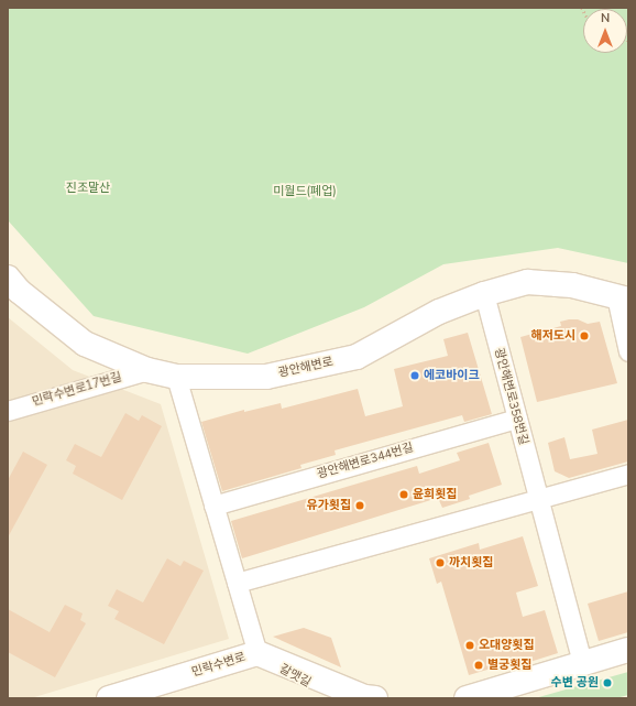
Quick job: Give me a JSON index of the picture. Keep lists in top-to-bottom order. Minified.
{"streets":{"main road":["광안해변로","민락수변로"],"street":["민락수변로17번길","광안해변로358번길","광안해변로344번길"]},"crossings":[["광안해변로","민락수변로17번길"],["광안해변로","광안해변로358번길"],["광안해변로358번길","광안해변로344번길"]],"parks":["진조말산","미월드(폐업)"],"places":["해저도시","에코바이크","윤희횟집","유가횟집","까치횟집","오대양횟집","별궁횟집","수변 공원"],"north":"top"}
